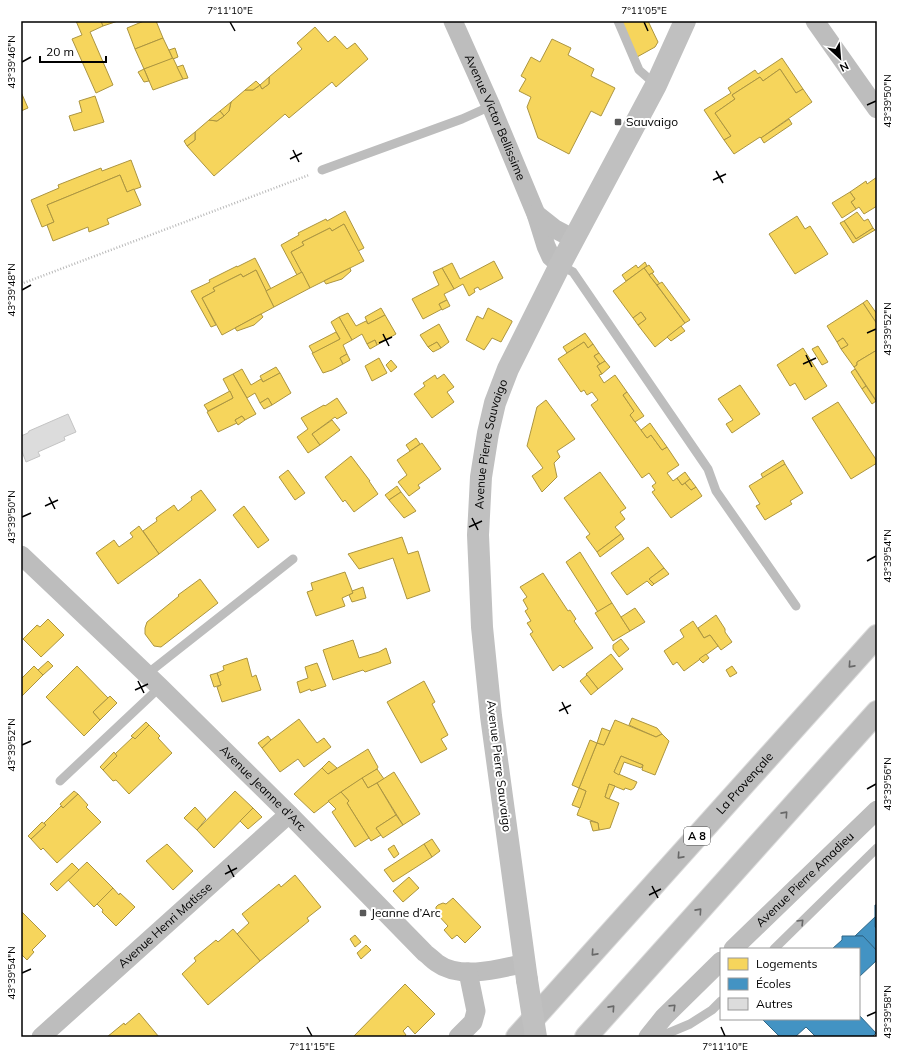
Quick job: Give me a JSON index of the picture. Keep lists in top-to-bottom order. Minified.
{"streets":{"highway":["La Provençale","A 8"],"main road":["Avenue Pierre Sauvaigo"],"street":["Avenue Victor Bellissime","Avenue Jeanne d'Arc","Avenue Pierre Amadieu","Avenue Henri Matisse"]},"crossings":[["Avenue Victor Bellissime","Avenue Pierre Sauvaigo"],["Avenue Pierre Sauvaigo","Avenue Jeanne d'Arc"],["Avenue Jeanne d'Arc","Avenue Henri Matisse"]],"places":{"transit":["Sauvaigo","Jeanne d’Arc"]},"legend":["Logements","Écoles","Autres"],"scale_bar":"20 m","north":"bottom right","coordinates":["7°11'10\"E","7°11'05\"E","43°39'46\"N","43°39'50\"N","43°39'48\"N","43°39'52\"N","43°39'54\"N","43°39'56\"N","43°39'58\"N","7°11'15\"E"]}
